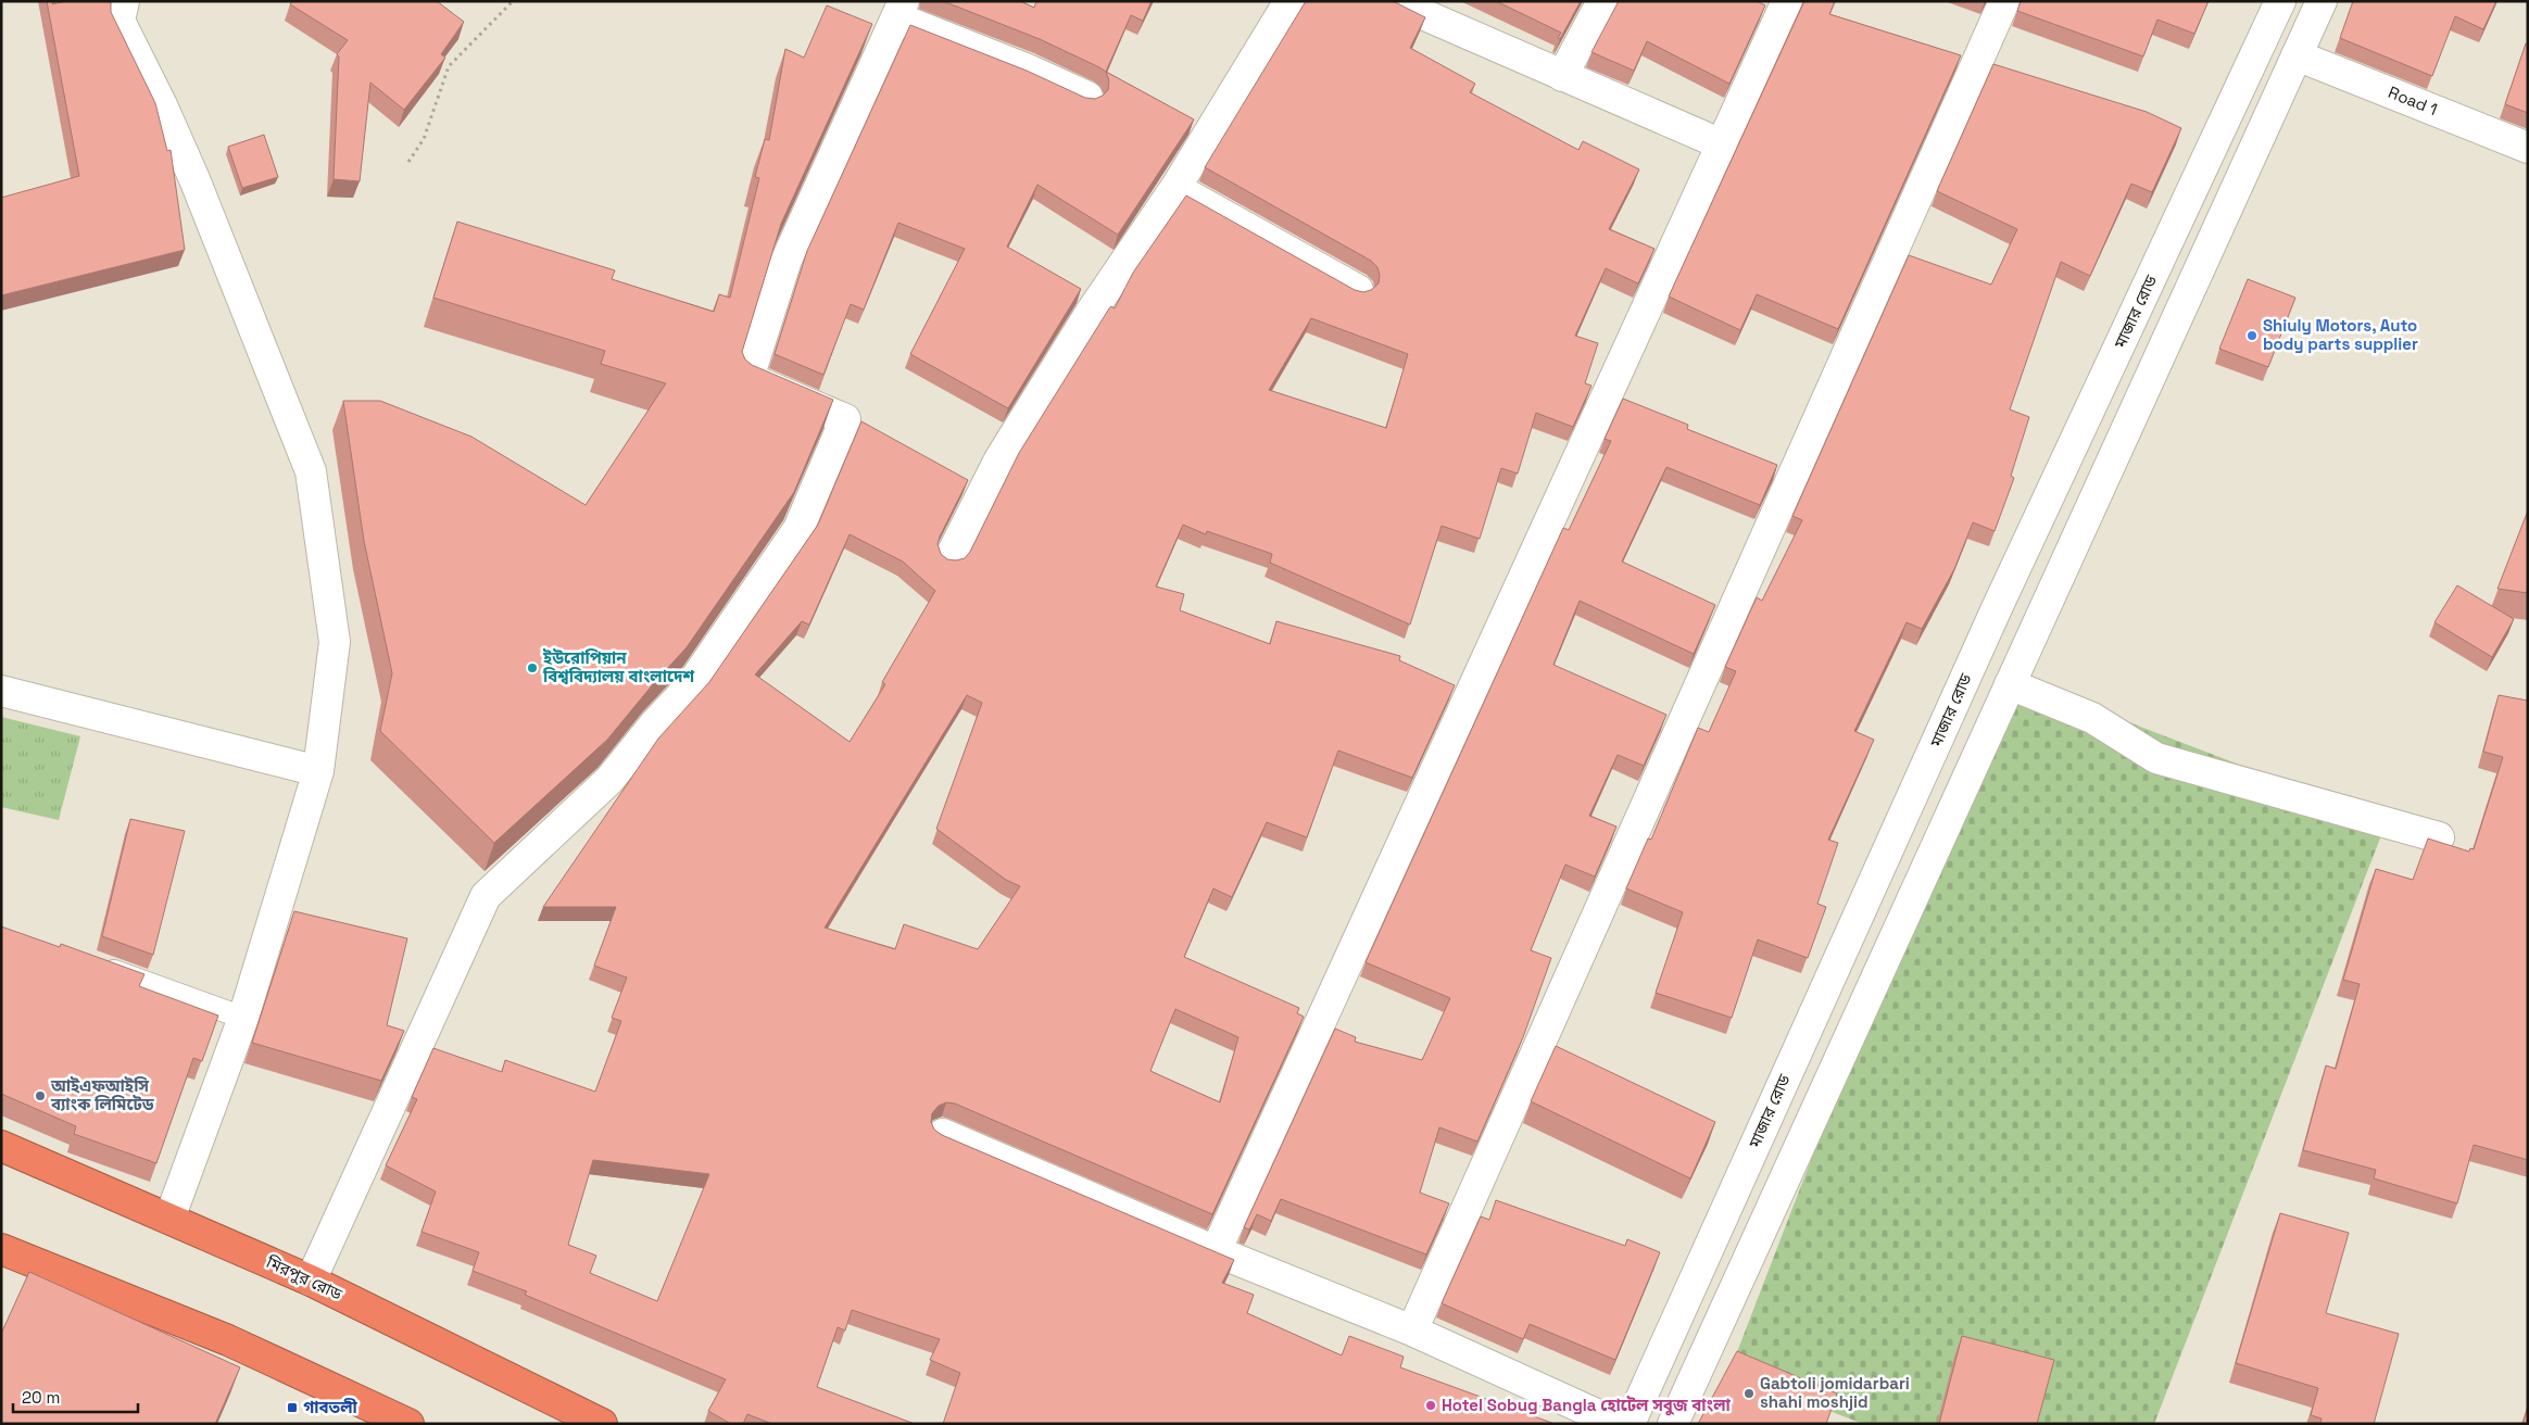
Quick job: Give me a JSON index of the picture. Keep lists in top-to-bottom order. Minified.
{"streets":{"highway":["মিরপুর রোড"],"street":["Road 1","মাজার রোড"]},"places":{"other":["Shiuly Motors, Auto body parts supplier","ইউরোপিয়ান বিশ্ববিদ্যালয় বাংলাদেশ","আইএফআইসি ব্যাংক লিমিটেড","Gabtoli jomidarbari shahi moshjid","Hotel Sobug Bangla হোটেল সবুজ বাংলা"],"transit":["গাবতলী"]},"scale_bar":"20 m"}
